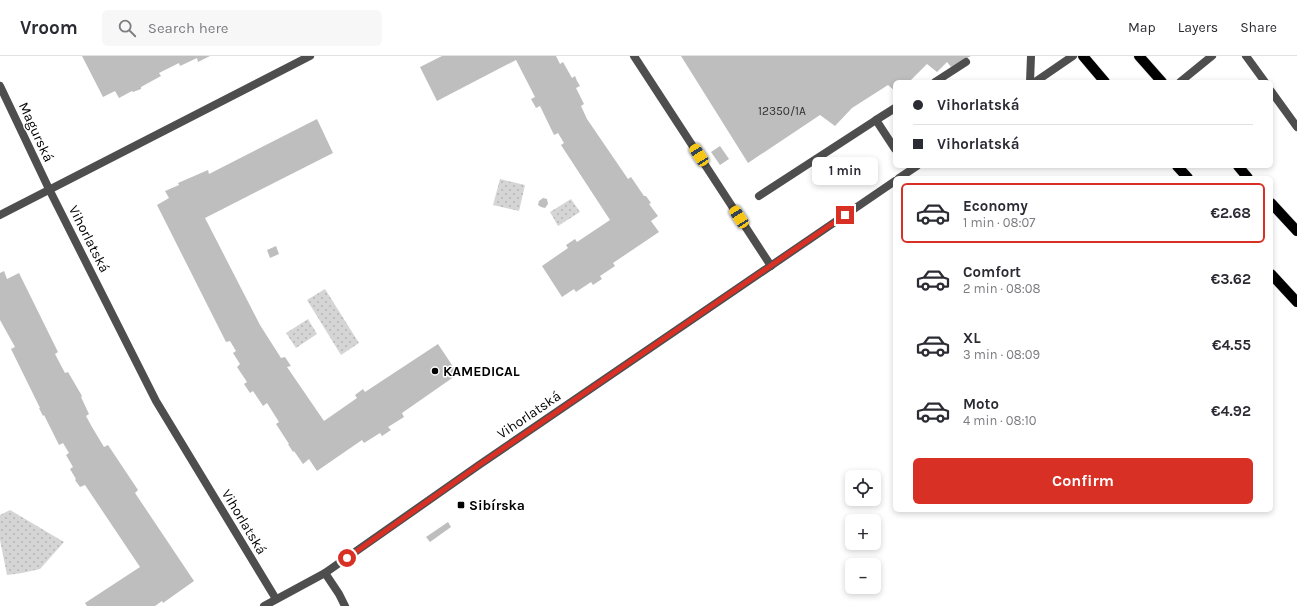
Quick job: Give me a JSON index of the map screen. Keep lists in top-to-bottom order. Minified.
{"streets":{"street":["Magurská","Vihorlatská"]},"crossings":[["Magurská","Vihorlatská"]],"places":{"other":["KAMEDICAL"],"transit":["Sibírska"]},"house_numbers":["12350/1A"],"page":{"header":"Vroom","search":"Search here","nav":["Map","Layers","Share"],"banner":["Vihorlatská","Vihorlatská"],"bubble":"1 min","list":[{"name":"Economy","note":"1 min · 08:07","value":"€2.68"},{"name":"Comfort","note":"2 min · 08:08","value":"€3.62"},{"name":"XL","note":"3 min · 08:09","value":"€4.55"},{"name":"Moto","note":"4 min · 08:10","value":"€4.92"}],"buttons":"Confirm","map_buttons":["+","−"]}}
